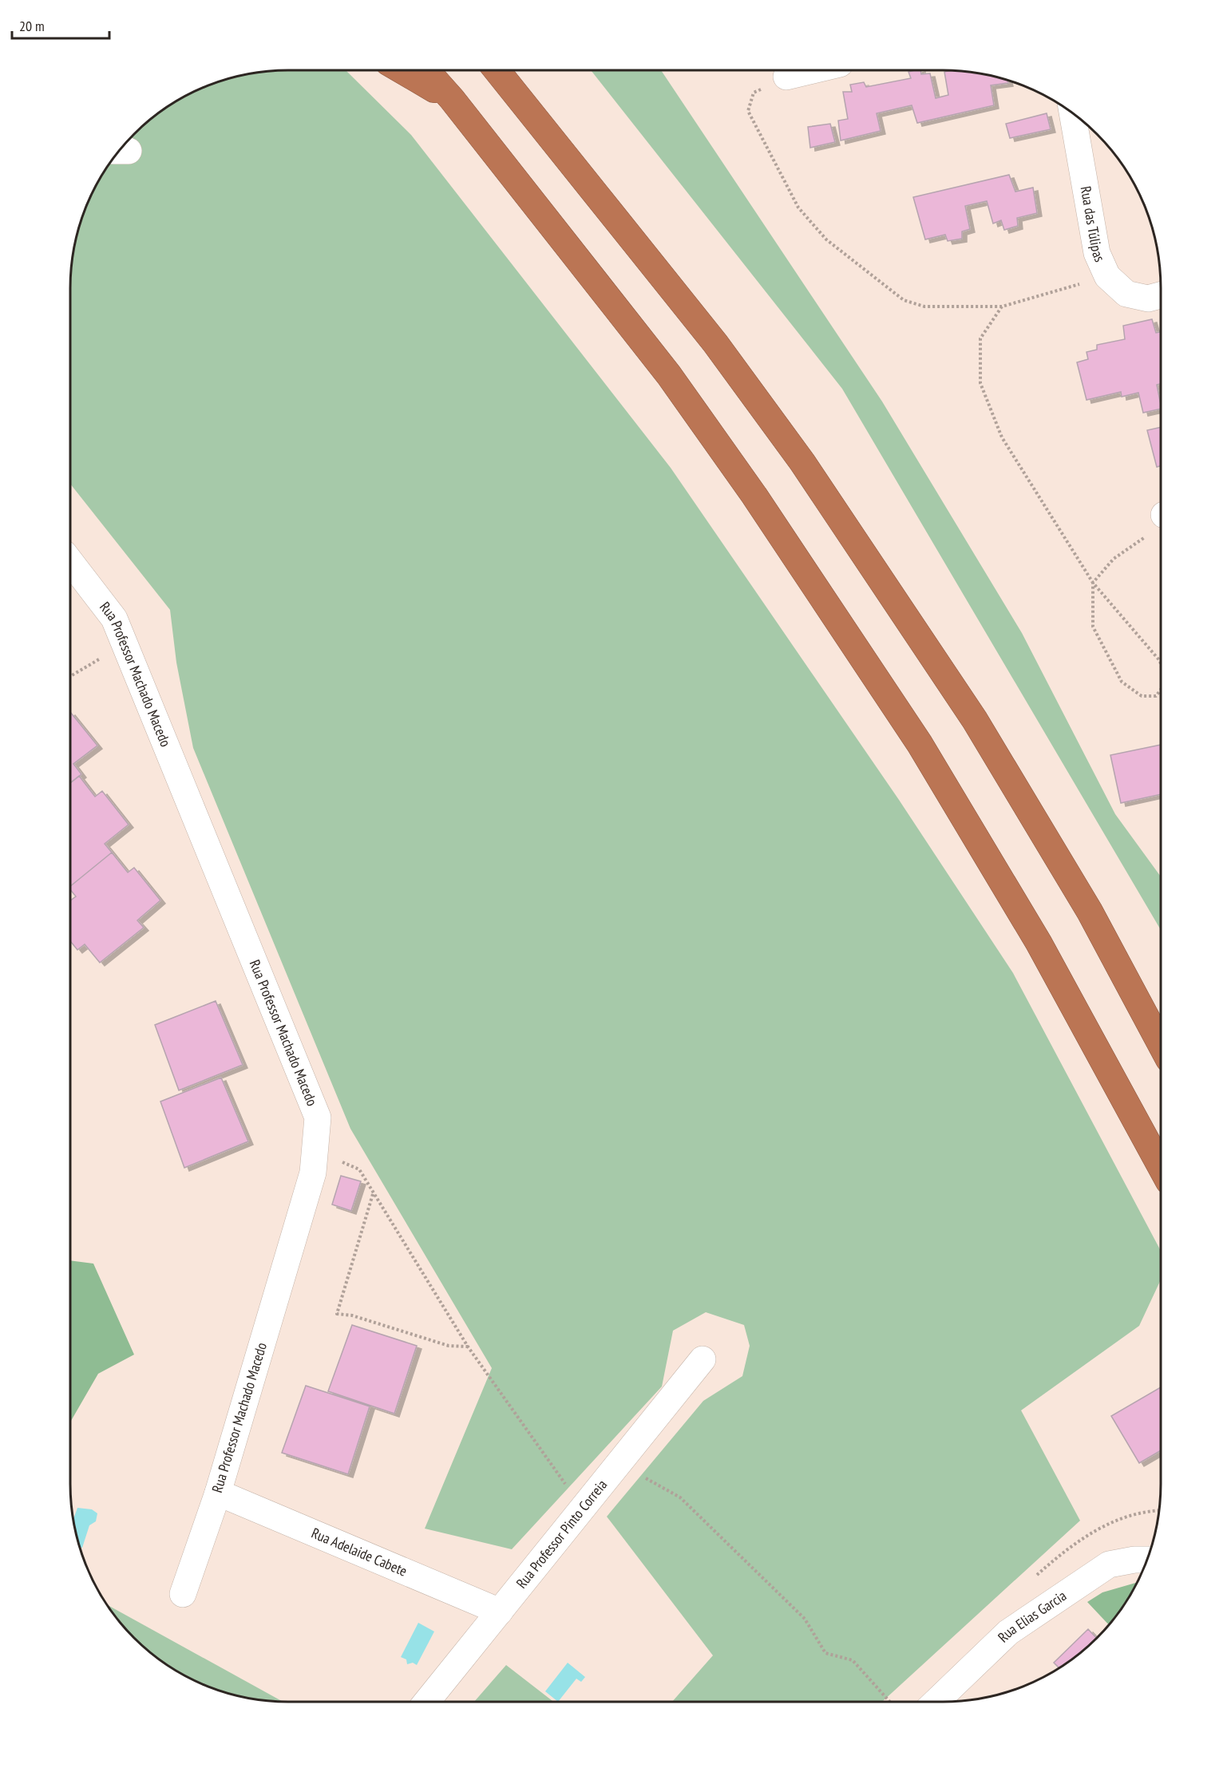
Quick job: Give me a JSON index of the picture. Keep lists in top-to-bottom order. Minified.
{"streets":{"street":["Rua das Túlipas","Rua Professor Machado Macedo","Rua Professor Pinto Correia","Rua Adelaide Cabete","Rua Elias Garcia"]},"crossings":[["Rua Professor Machado Macedo","Rua Adelaide Cabete"],["Rua Professor Pinto Correia","Rua Adelaide Cabete"]],"scale_bar":"20 m"}
